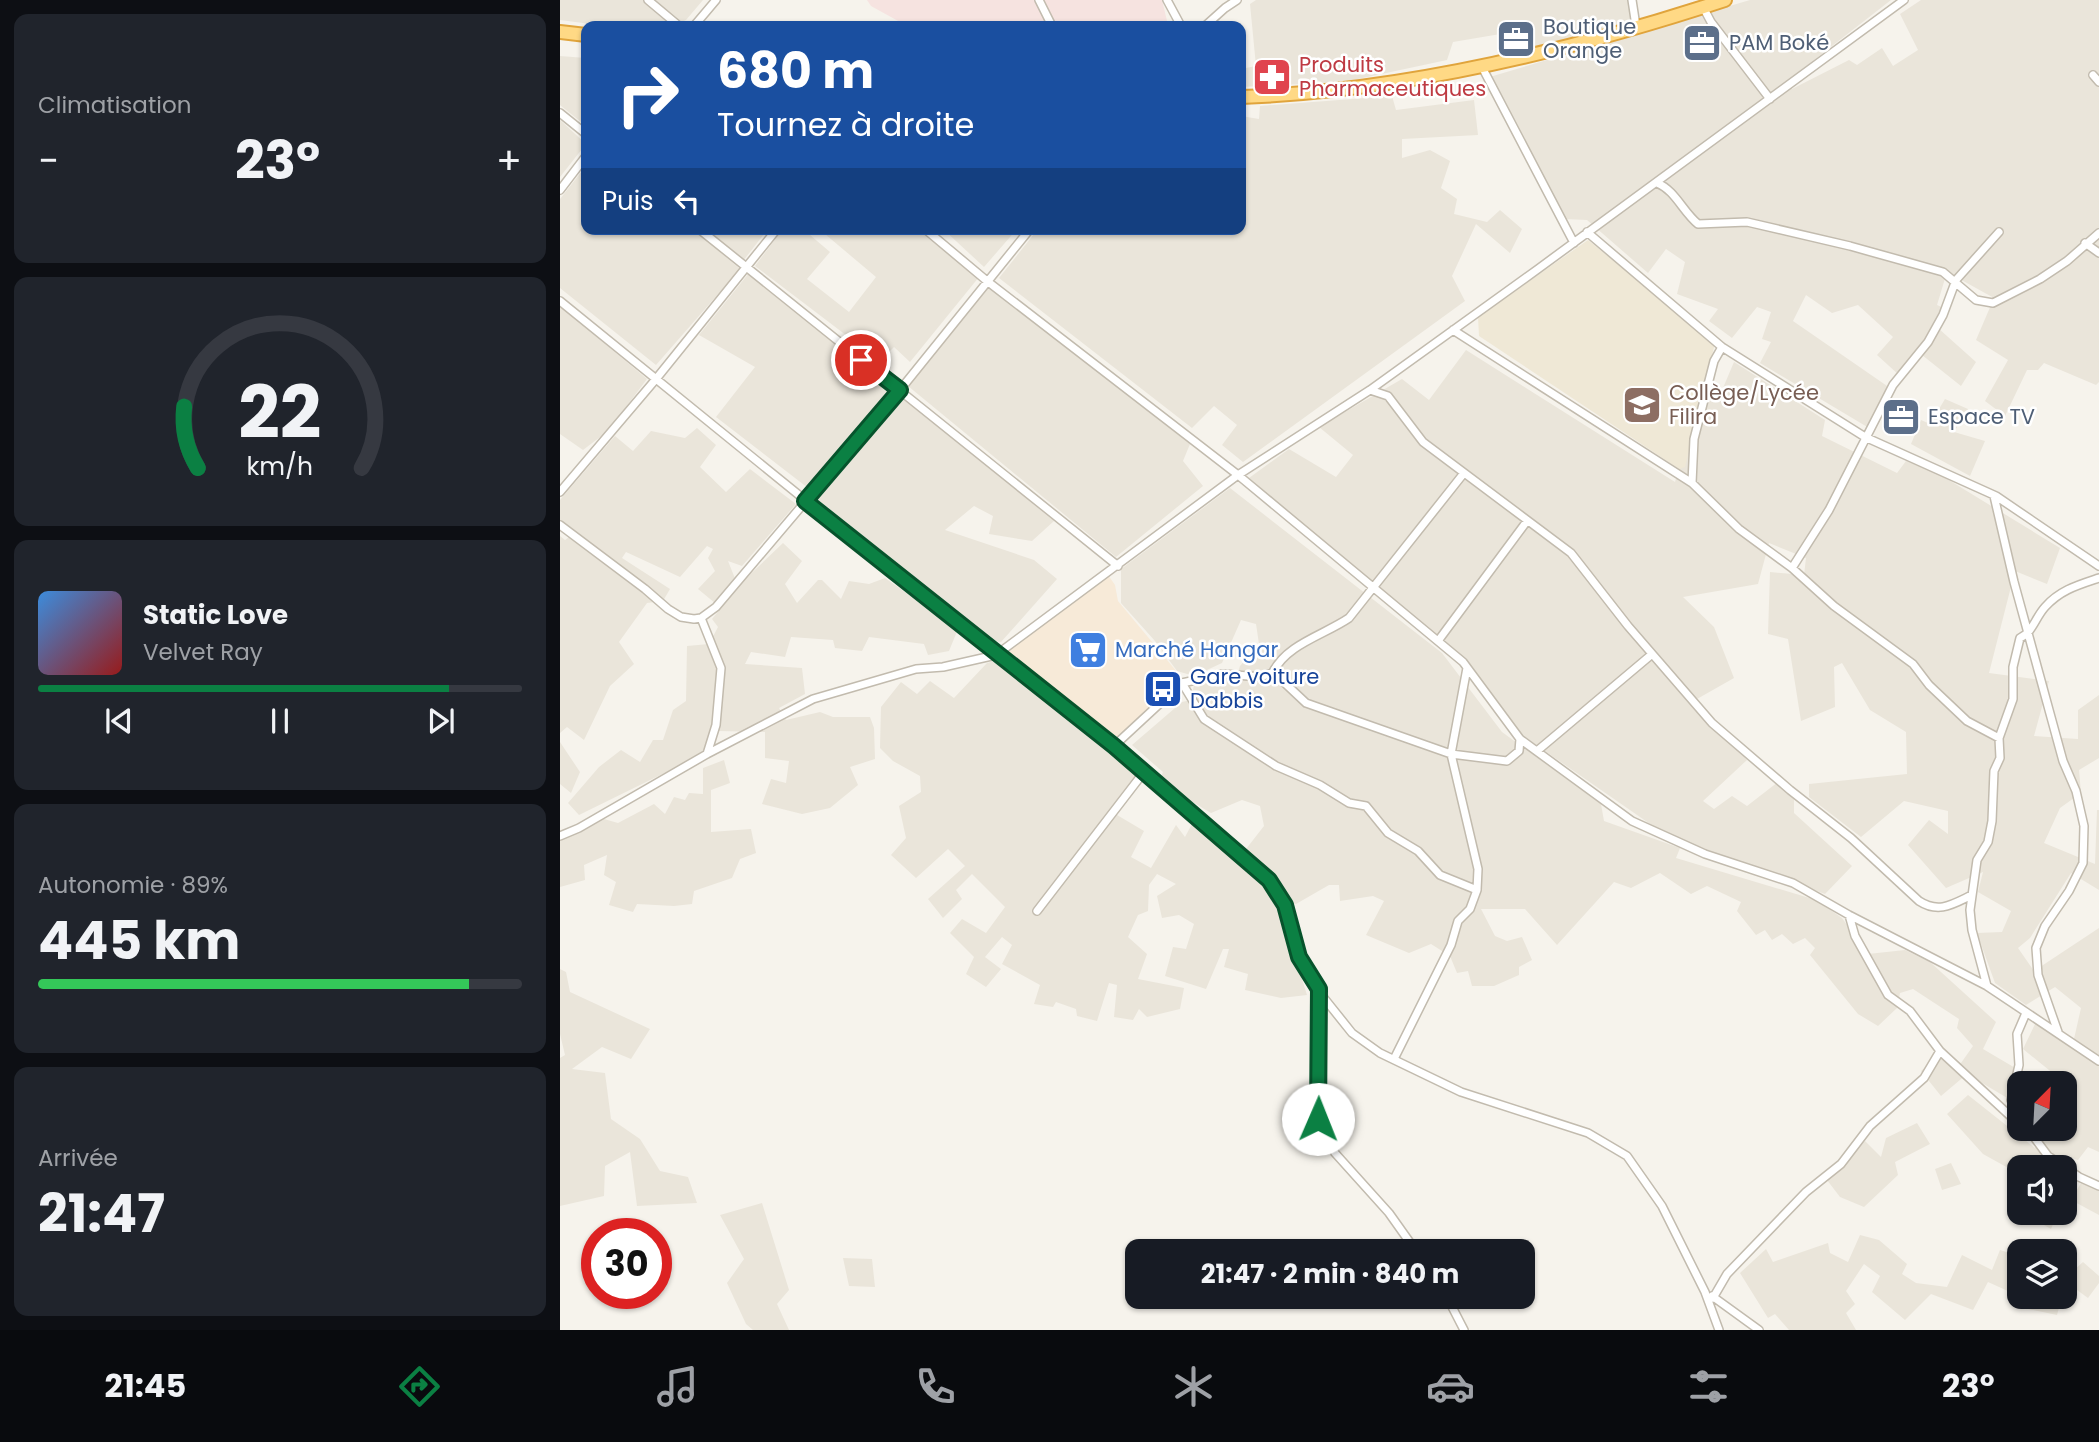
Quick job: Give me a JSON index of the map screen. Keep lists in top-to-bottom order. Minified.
{"places":{"office":["Boutique Orange","PAM Boké","Espace TV"],"pharmacy":["Produits Pharmaceutiques"],"school or university":["Collège/Lycée Filira"],"supermarket":["Marché Hangar"],"bus stop":["Gare voiture Dabbis"]},"north":"top right","page":{"tile":["Climatisation",["Autonomie · 89%","445 km"],["Arrivée","21:47"]],"turn":["680 m","Tournez à droite"],"heat":["−","23°","+"],"then":"Puis","song":["Static Love","Velvet Ray"],"limit":"30","trip":"21:47 · 2 min · 840 m","tabs":["21:45","23°"],"gauge":["22","km/h"]}}
